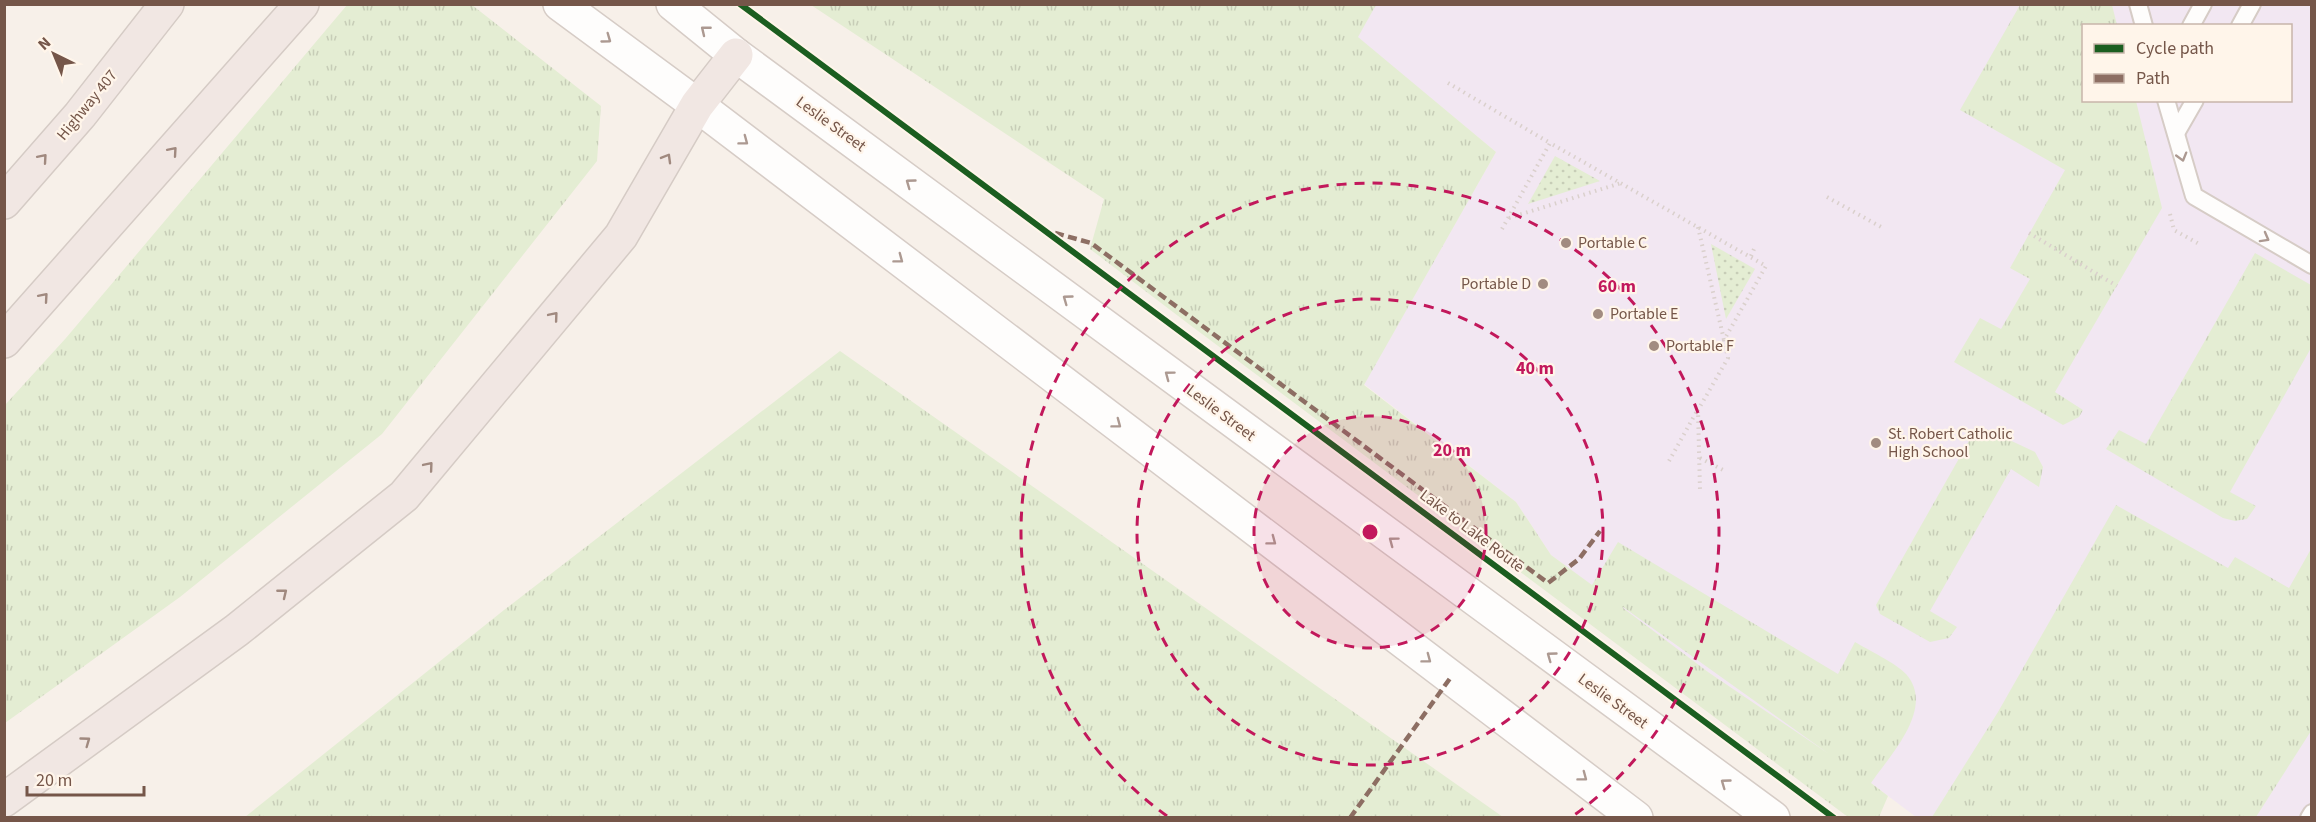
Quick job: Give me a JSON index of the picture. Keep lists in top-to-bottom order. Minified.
{"streets":{"highway":["Highway 407"],"main road":["Leslie Street"],"cycle path":["Lake to Lake Route"]},"places":["Portable C","Portable D","Portable E","Portable F","St. Robert Catholic High School"],"legend":["Cycle path","Path"],"scale_bar":"20 m","north":"top left","rings":["60 m","40 m","20 m"]}
